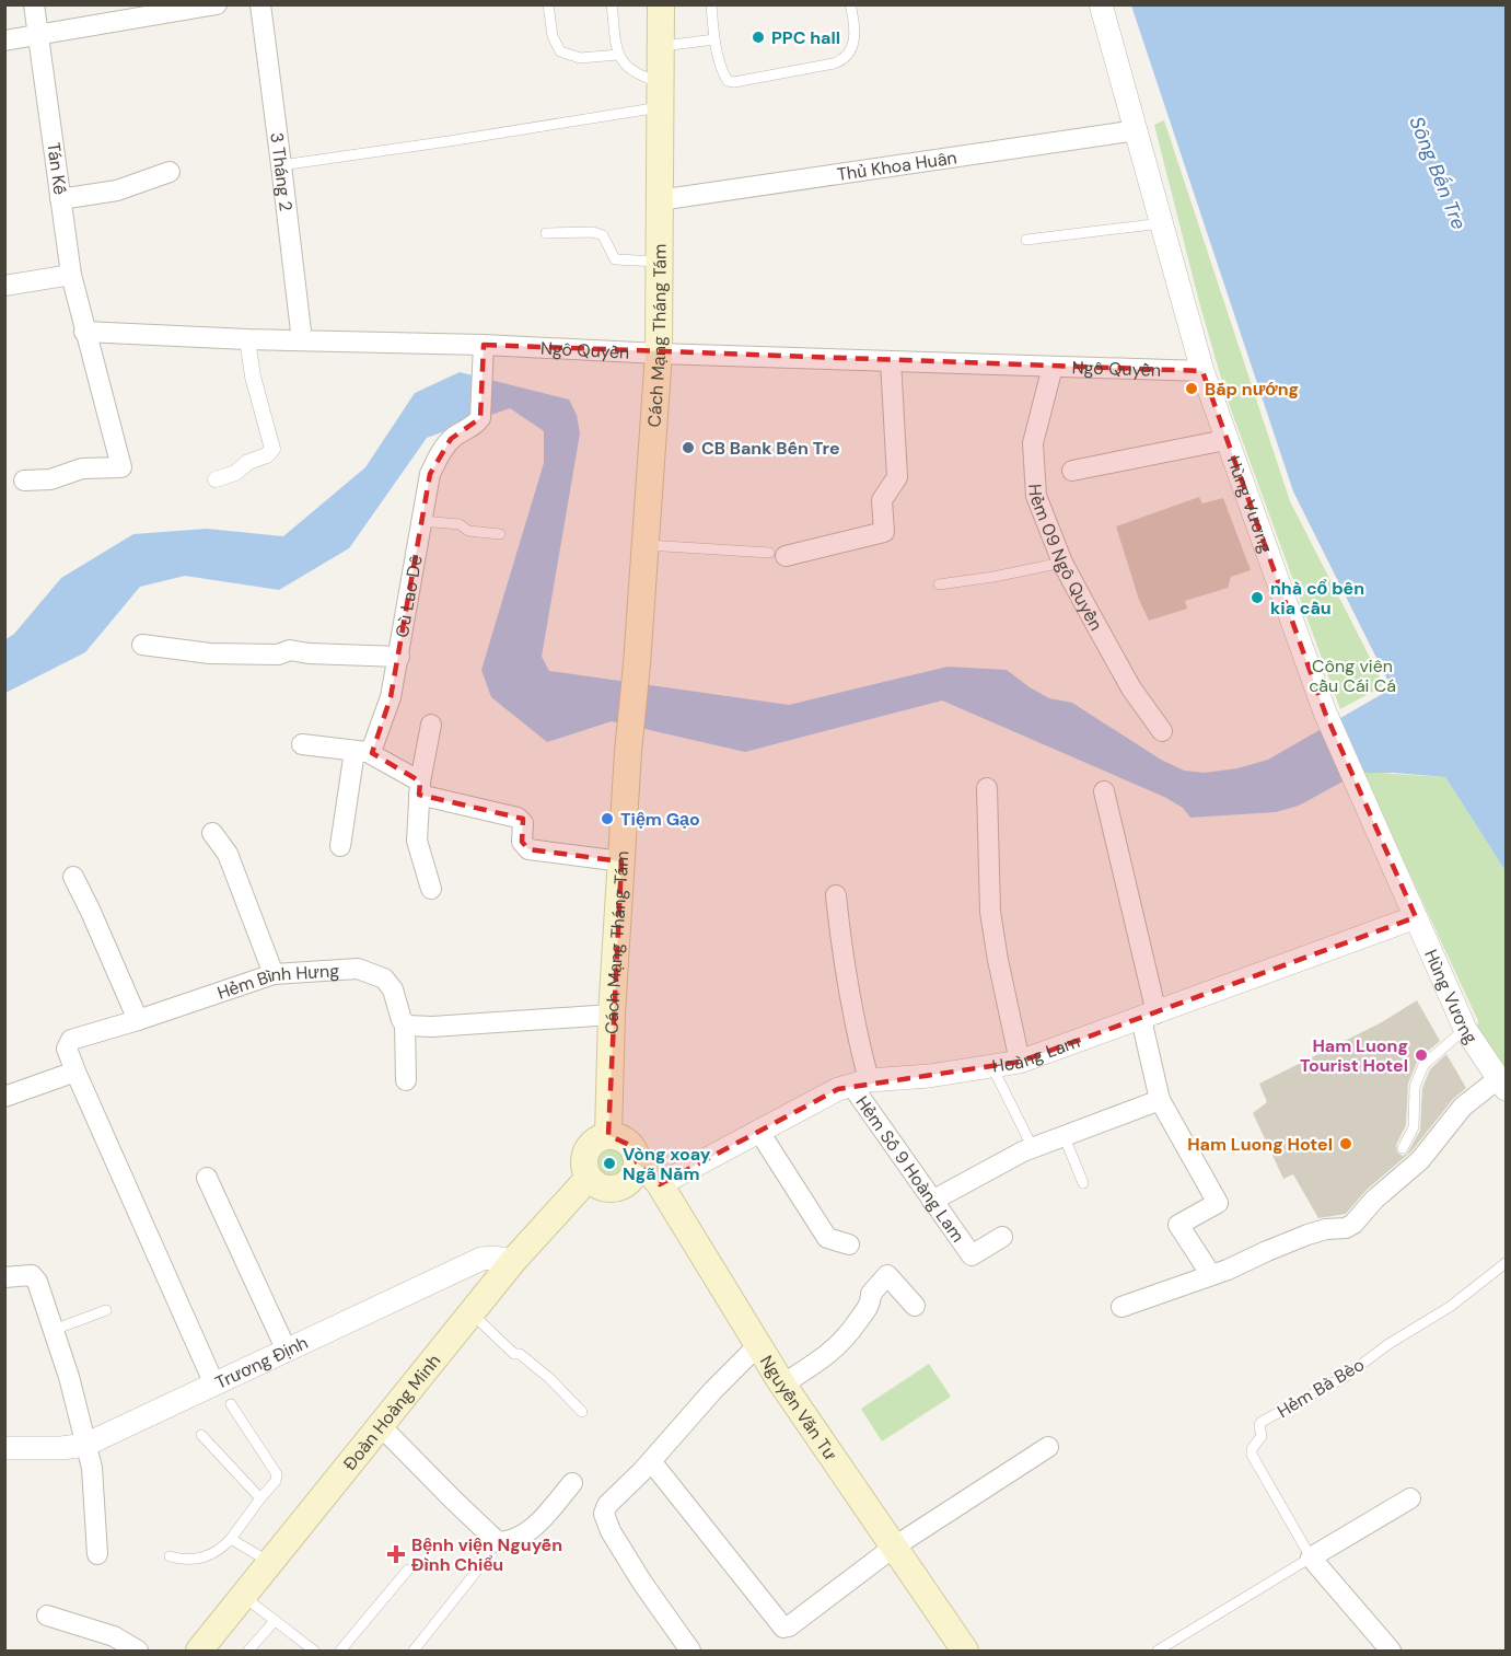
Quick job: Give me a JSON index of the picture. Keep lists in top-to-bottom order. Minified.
{"streets":{"main road":["Cách Mạng Tháng Tám","Nguyễn Văn Tư","Đoàn Hoàng Minh"],"street":["Thủ Khoa Huân","Tán Kế","3 Tháng 2","Ngô Quyền","Hùng Vương","Hẻm 09 Ngô Quyền","Cù Lao Dê","Hẻm Bình Hưng","Hoàng Lam","Hẻm Số 9 Hoàng Lam","Trương Định"],"lane":["Hẻm Bà Bèo"]},"crossings":[["Thủ Khoa Huân","Cách Mạng Tháng Tám"],["Thủ Khoa Huân","Hùng Vương"],["Tán Kế","Ngô Quyền"],["3 Tháng 2","Ngô Quyền"],["Cách Mạng Tháng Tám","Ngô Quyền"],["Cách Mạng Tháng Tám","Nguyễn Văn Tư"],["Cách Mạng Tháng Tám","Đoàn Hoàng Minh"],["Ngô Quyền","Hùng Vương"],["Ngô Quyền","Hẻm 09 Ngô Quyền"],["Ngô Quyền","Cù Lao Dê"],["Hùng Vương","Hoàng Lam"],["Hẻm Bình Hưng","Trương Định"],["Hoàng Lam","Hẻm Số 9 Hoàng Lam"],["Hoàng Lam","Nguyễn Văn Tư"],["Trương Định","Đoàn Hoàng Minh"],["Nguyễn Văn Tư","Đoàn Hoàng Minh"]],"water":["Sông Bến Tre"],"parks":["Công viên cầu Cái Cá"],"places":{"other":["PPC hall","Bắp nướng","CB Bank Bến Tre","nhà cổ bên kia cầu","Tiệm Gạo","Ham Luong Tourist Hotel","Ham Luong Hotel","Vòng xoay Ngã Năm"],"health":["Bệnh viện Nguyễn Đình Chiểu"]}}
